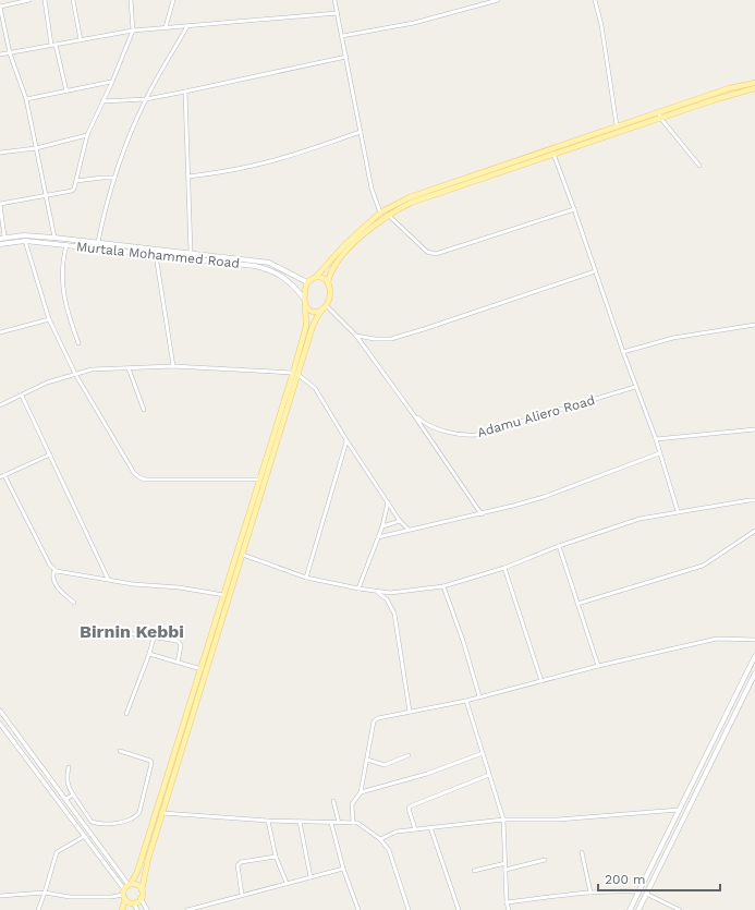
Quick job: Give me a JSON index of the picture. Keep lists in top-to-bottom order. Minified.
{"streets":{"main road":["Murtala Mohammed Road"],"street":["Adamu Aliero Road"]},"districts":["Birnin Kebbi"],"scale_bar":"200 m"}
